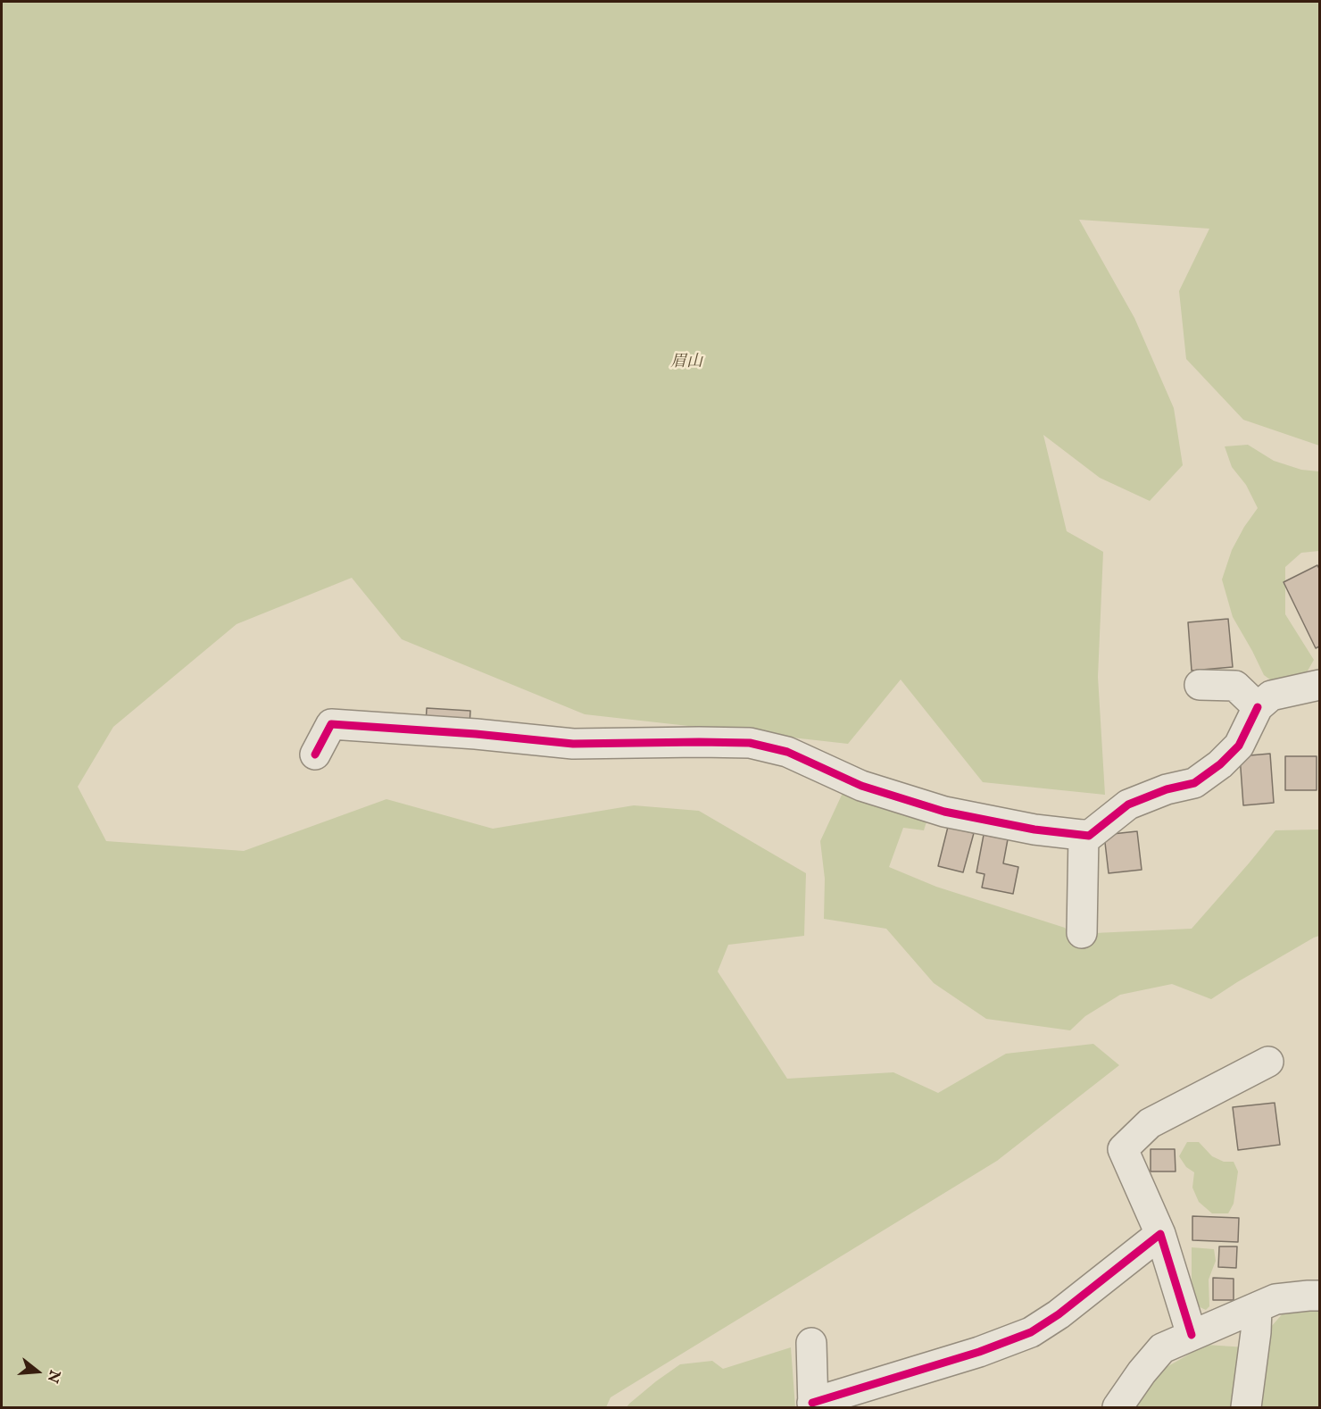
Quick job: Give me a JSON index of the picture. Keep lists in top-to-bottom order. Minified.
{"parks":["眉山"],"north":"right"}
